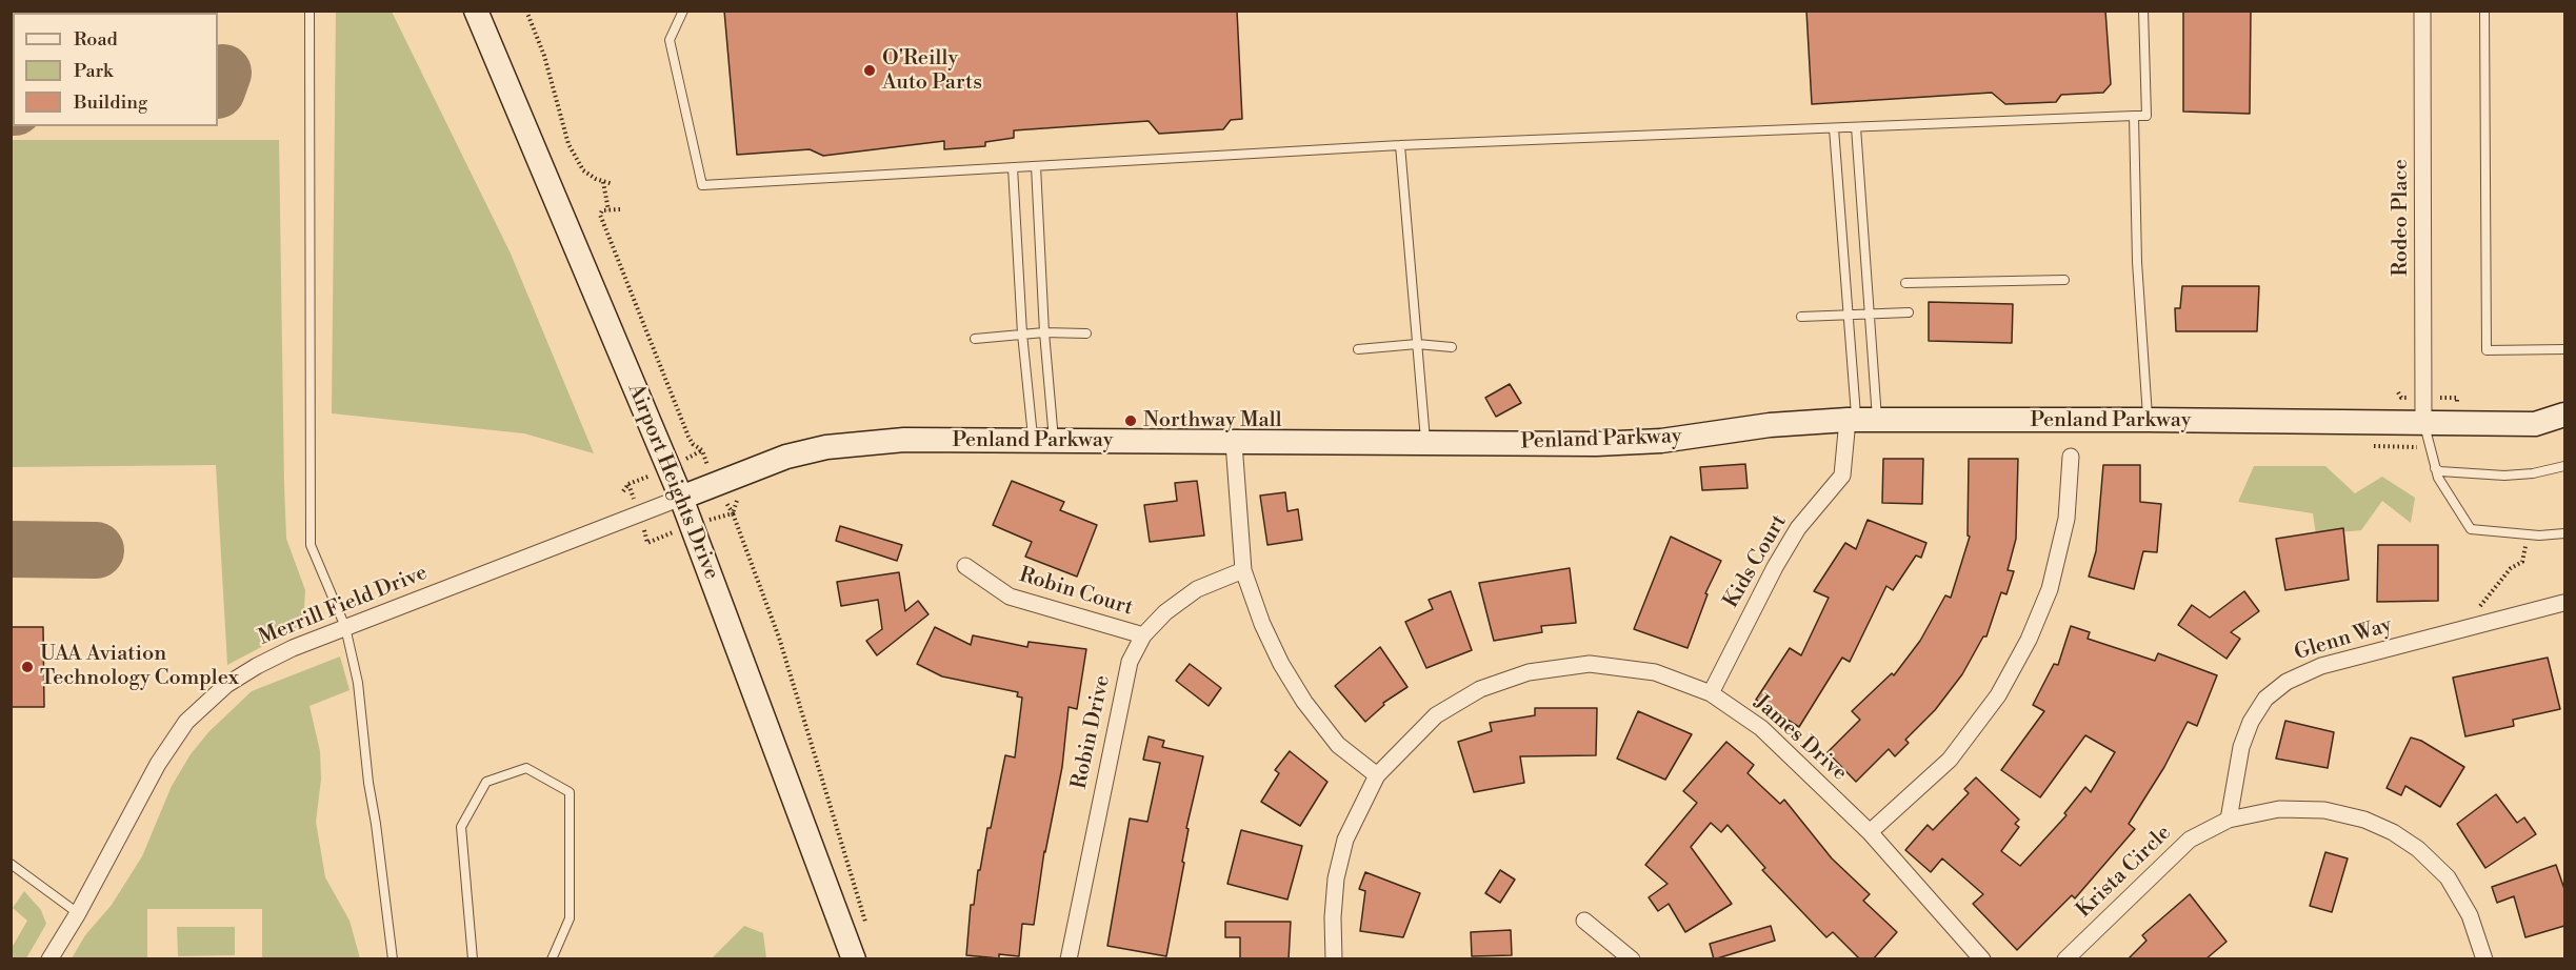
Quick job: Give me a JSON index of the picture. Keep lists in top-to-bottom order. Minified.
{"streets":{"street":["Rodeo Place","Penland Parkway","Airport Heights Drive","Kids Court","Robin Court","Merrill Field Drive","Glenn Way","Robin Drive","James Drive","Krista Circle"]},"crossings":[["Rodeo Place","Penland Parkway"],["Penland Parkway","Airport Heights Drive"],["Penland Parkway","Kids Court"],["Penland Parkway","Merrill Field Drive"],["Airport Heights Drive","Merrill Field Drive"],["Kids Court","James Drive"],["Robin Court","Robin Drive"],["Glenn Way","Krista Circle"]],"places":["O'Reilly Auto Parts","Northway Mall","UAA Aviation Technology Complex"],"legend":["Road","Park","Building"]}
